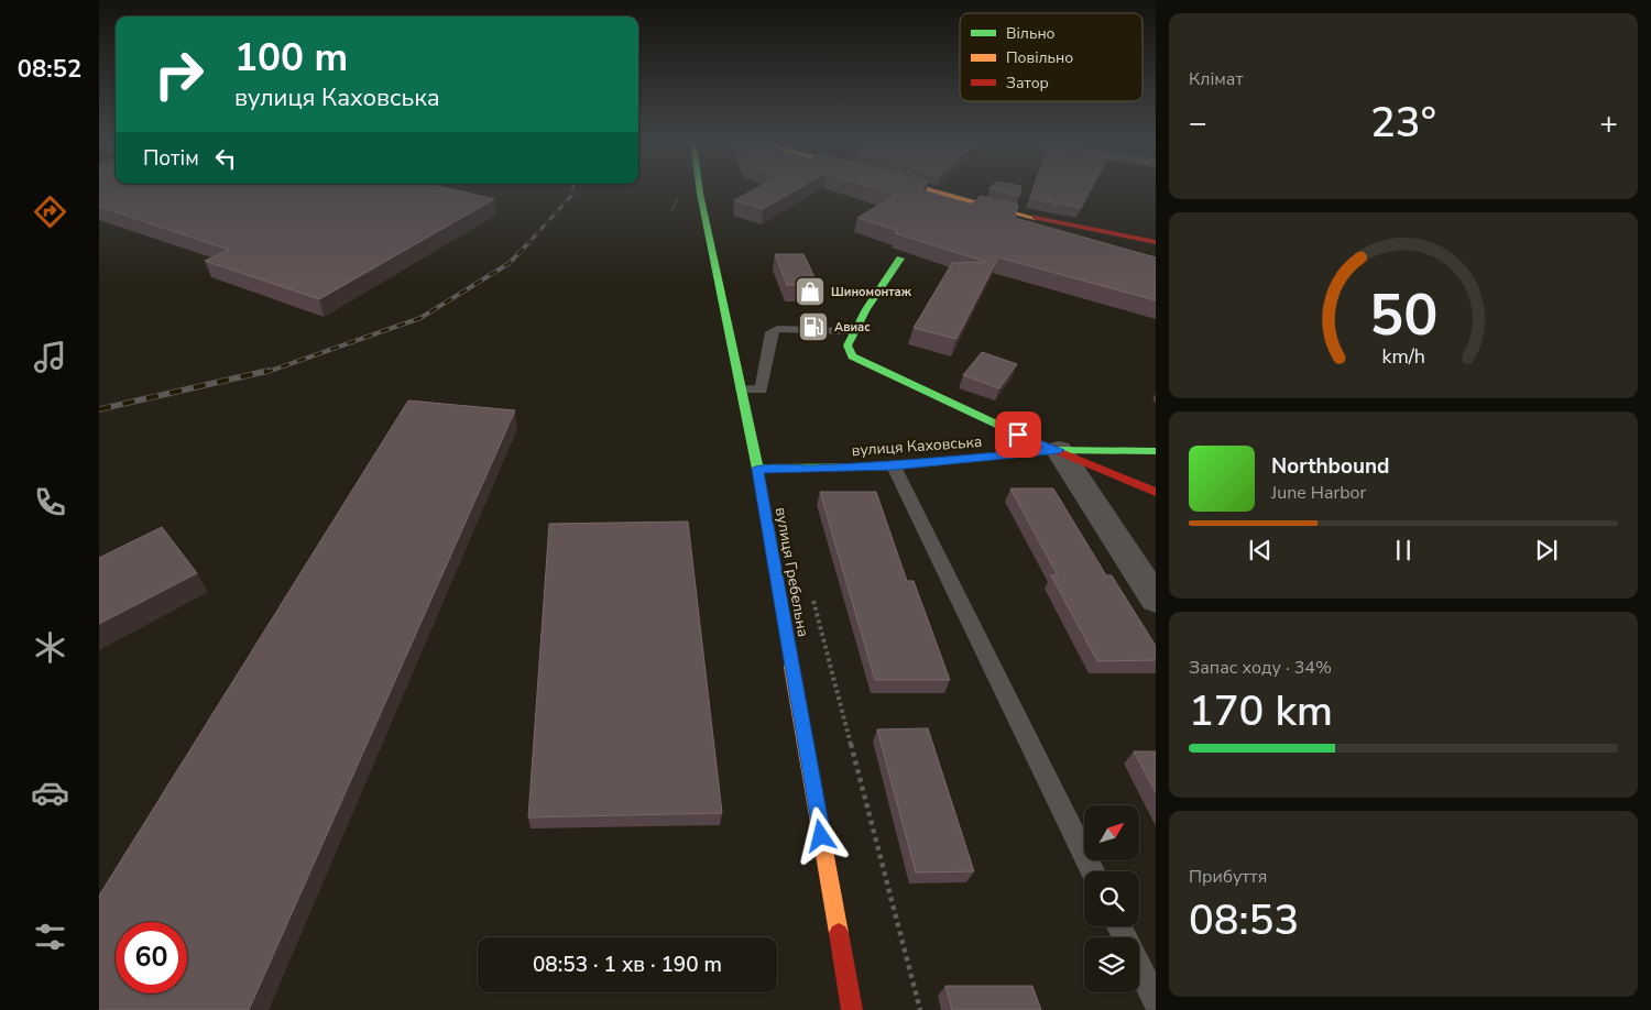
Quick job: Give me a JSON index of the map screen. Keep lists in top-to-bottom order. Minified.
{"streets":{"street":["вулиця Каховська","вулиця Гребельна"]},"crossings":[["вулиця Каховська","вулиця Гребельна"]],"places":{"shop":["Шиномонтаж"],"fuel station":["Авиас"]},"legend":["Вільно","Повільно","Затор"],"north":"top right","page":{"tabs":"08:52","tile":["Клімат",["Запас ходу · 34%","170 km"],["Прибуття","08:53"]],"turn":["100 m","вулиця Каховська"],"heat":["−","23°","+"],"then":"Потім","song":["Northbound","June Harbor"],"limit":"60","trip":"08:53 · 1 хв · 190 m","gauge":["50","km/h"]}}
